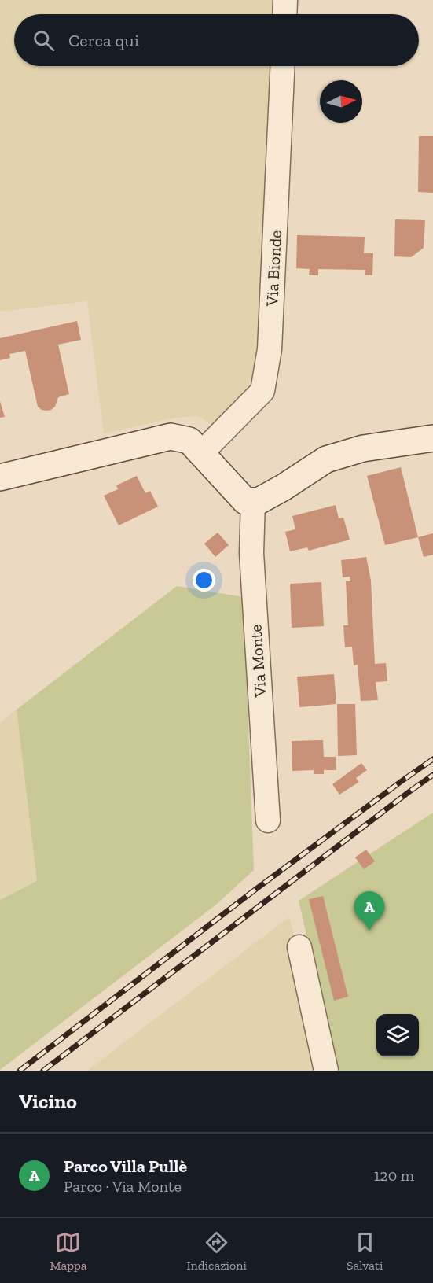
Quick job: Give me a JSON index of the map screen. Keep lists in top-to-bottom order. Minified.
{"streets":{"street":["Via Bionde","Via Monte"]},"north":"right","page":{"search":"Cerca qui","pins":"A","heading":"Vicino","list":[{"mark":"A","name":"Parco Villa Pullè","note":"Parco · Via Monte","value":"120 m"}],"nav":["Mappa","Indicazioni","Salvati"]}}
